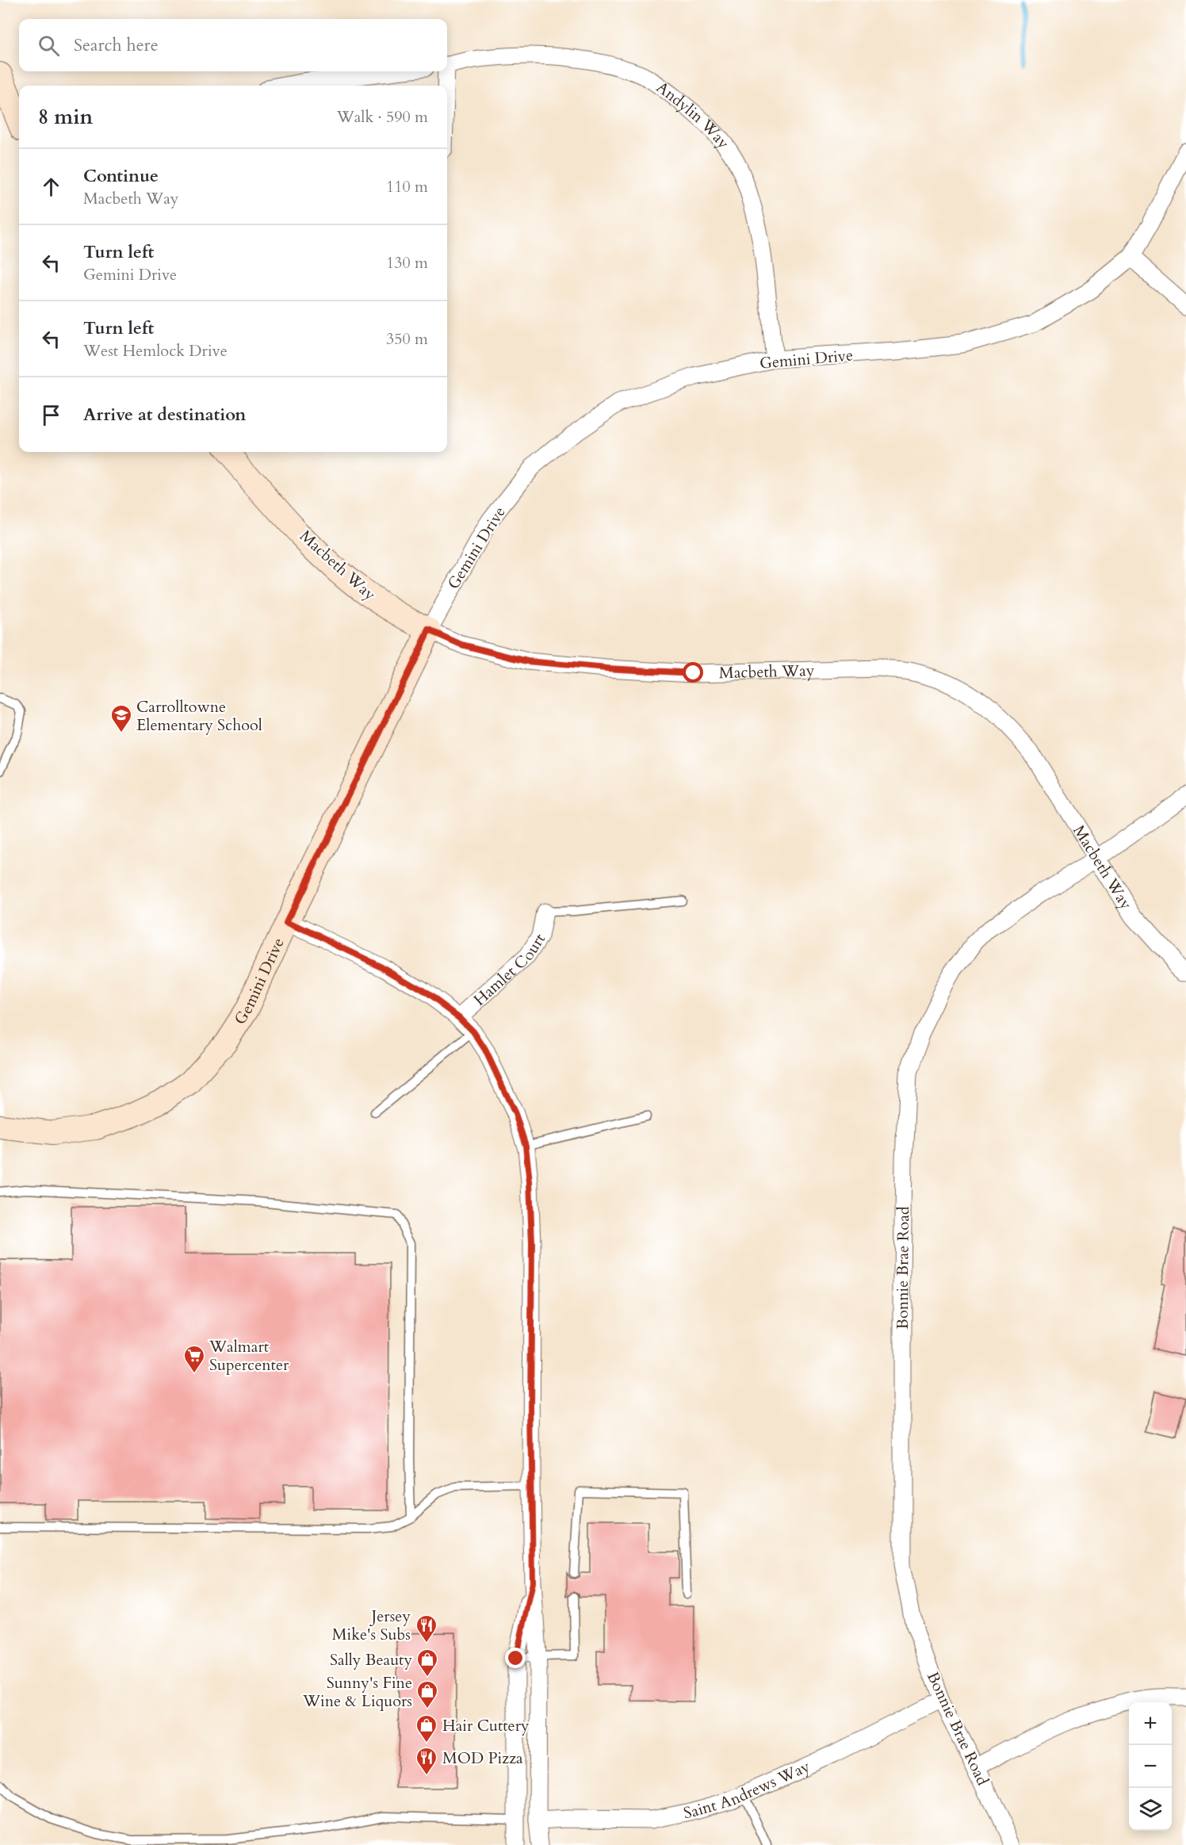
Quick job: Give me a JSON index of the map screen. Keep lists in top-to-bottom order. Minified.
{"streets":{"street":["Andylin Way","Gemini Drive","Macbeth Way","Hamlet Court","Bonnie Brae Road","Saint Andrews Way"]},"crossings":[["Andylin Way","Gemini Drive"],["Gemini Drive","Macbeth Way"],["Macbeth Way","Bonnie Brae Road"],["Bonnie Brae Road","Saint Andrews Way"]],"places":{"school or university":["Carrolltowne Elementary School"],"supermarket":["Walmart Supercenter"],"restaurant":["Jersey Mike's Subs","MOD Pizza"],"shop":["Sally Beauty","Sunny's Fine Wine & Liquors","Hair Cuttery"]},"page":{"search":"Search here","heading":["8 min","Walk · 590 m"],"list":[["Continue","Macbeth Way","110 m"],["Turn left","Gemini Drive","130 m"],["Turn left","West Hemlock Drive","350 m"],"Arrive at destination"],"map_buttons":["+","−"]}}
